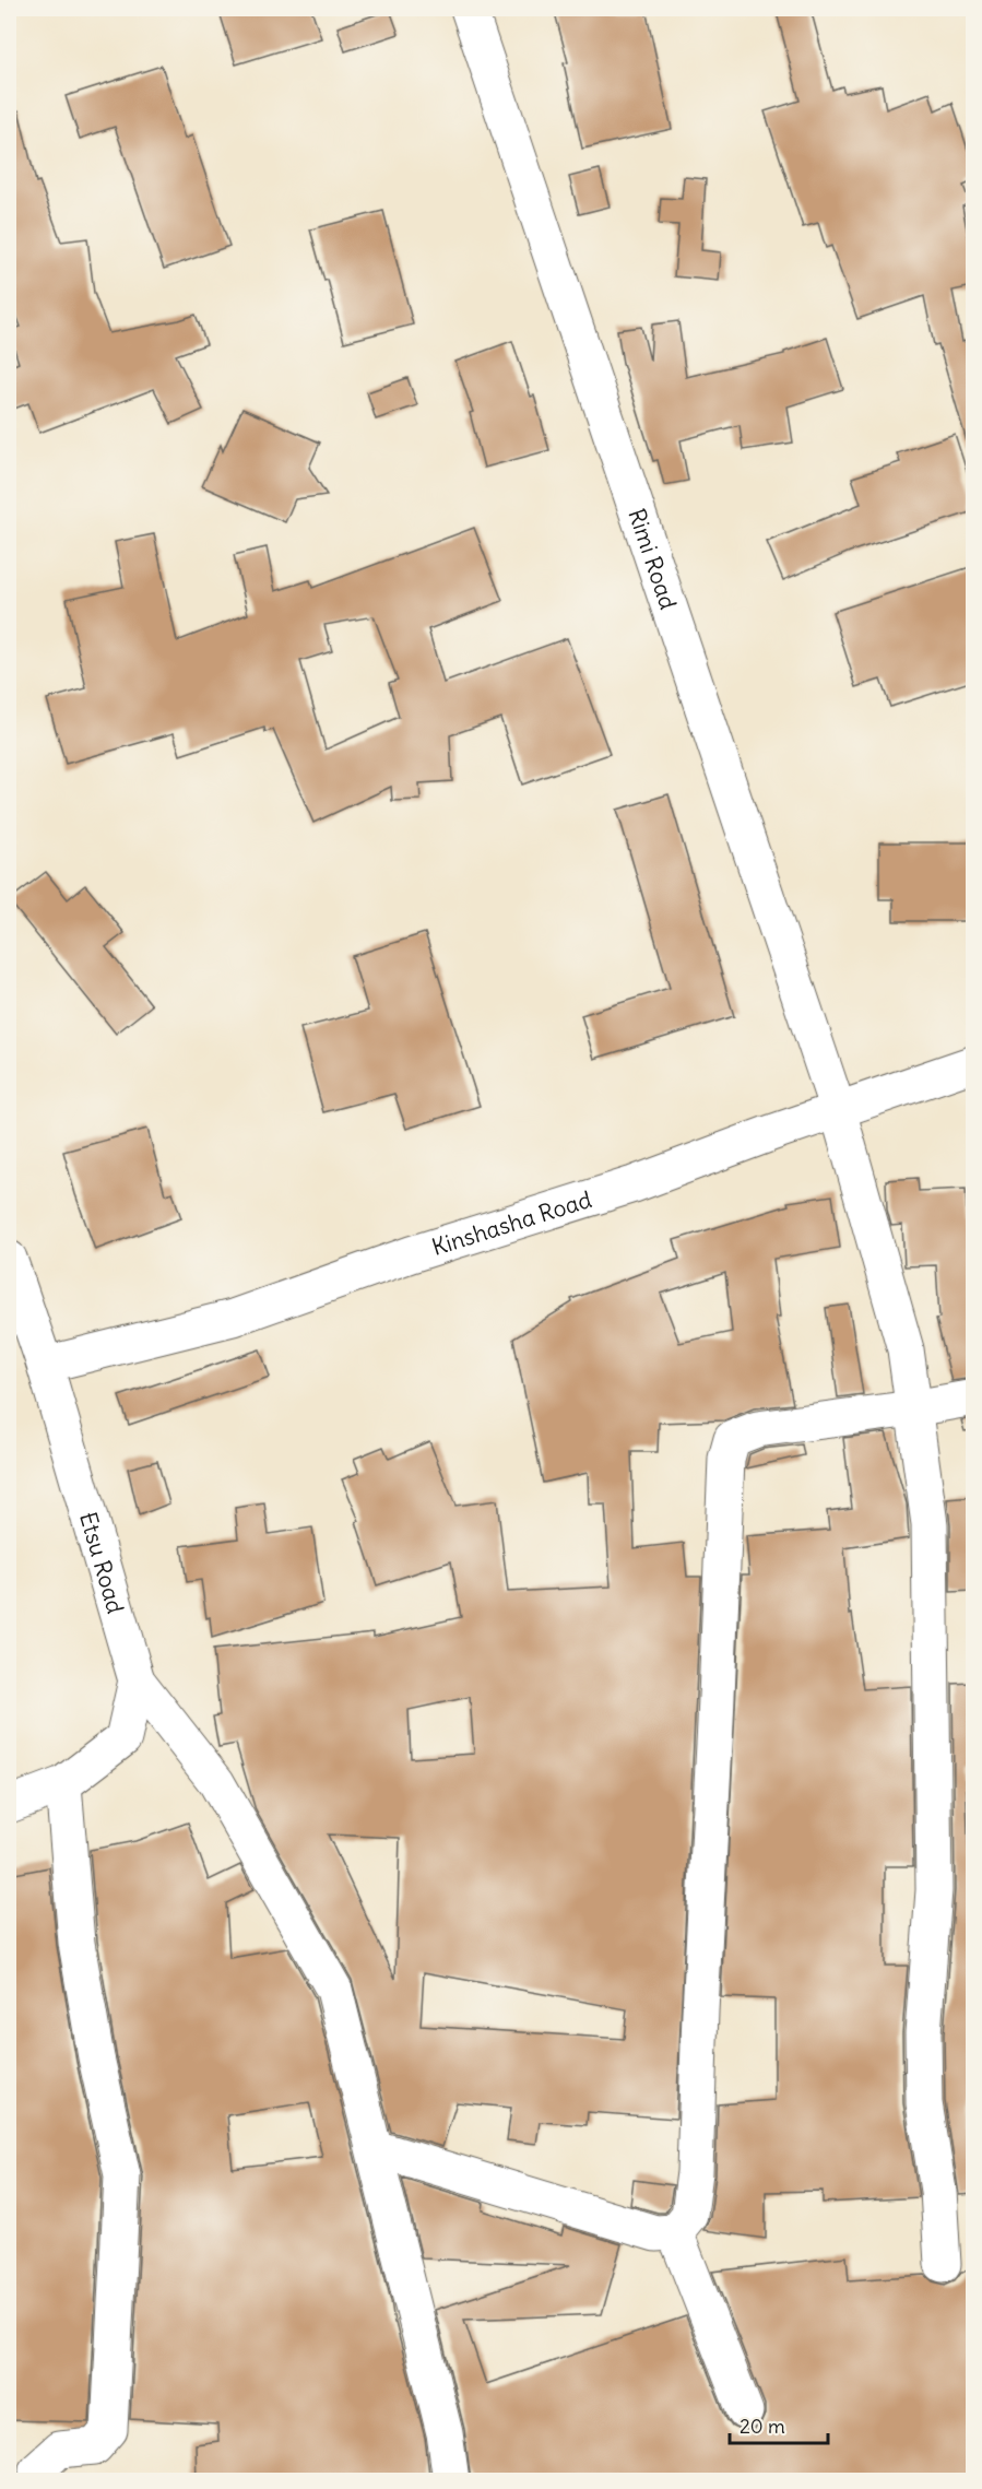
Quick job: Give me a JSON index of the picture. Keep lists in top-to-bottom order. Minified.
{"streets":{"street":["Rimi Road","Kinshasha Road","Etsu Road"]},"crossings":[["Rimi Road","Kinshasha Road"],["Kinshasha Road","Etsu Road"]],"scale_bar":"20 m"}
